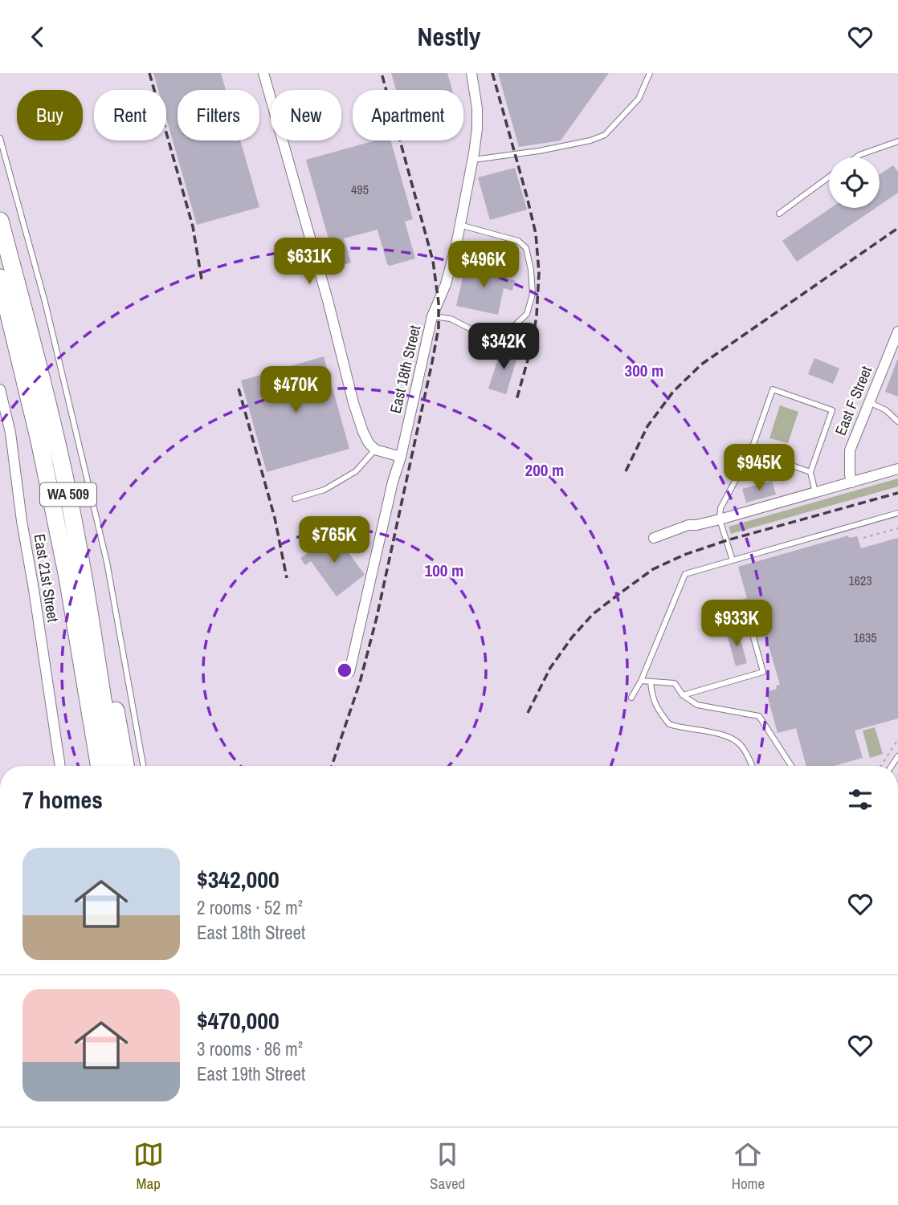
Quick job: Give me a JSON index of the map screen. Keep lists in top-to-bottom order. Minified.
{"streets":{"highway":["WA 509"],"street":["East 18th Street","East F Street","East 21st Street"]},"house_numbers":["495","1623","1635"],"page":{"header":"Nestly","chip":["Buy","Rent","Filters","New","Apartment"],"price":["$631K","$496K","$342K","$470K","$945K","$765K","$933K"],"heading":"7 homes","list":[{"name":"$342,000","note":"2 rooms · 52 m² · East 18th Street"},{"name":"$470,000","note":"3 rooms · 86 m² · East 19th Street"}],"tabs":["Map","Saved","Home"]},"rings":["300 m","200 m","100 m"]}
